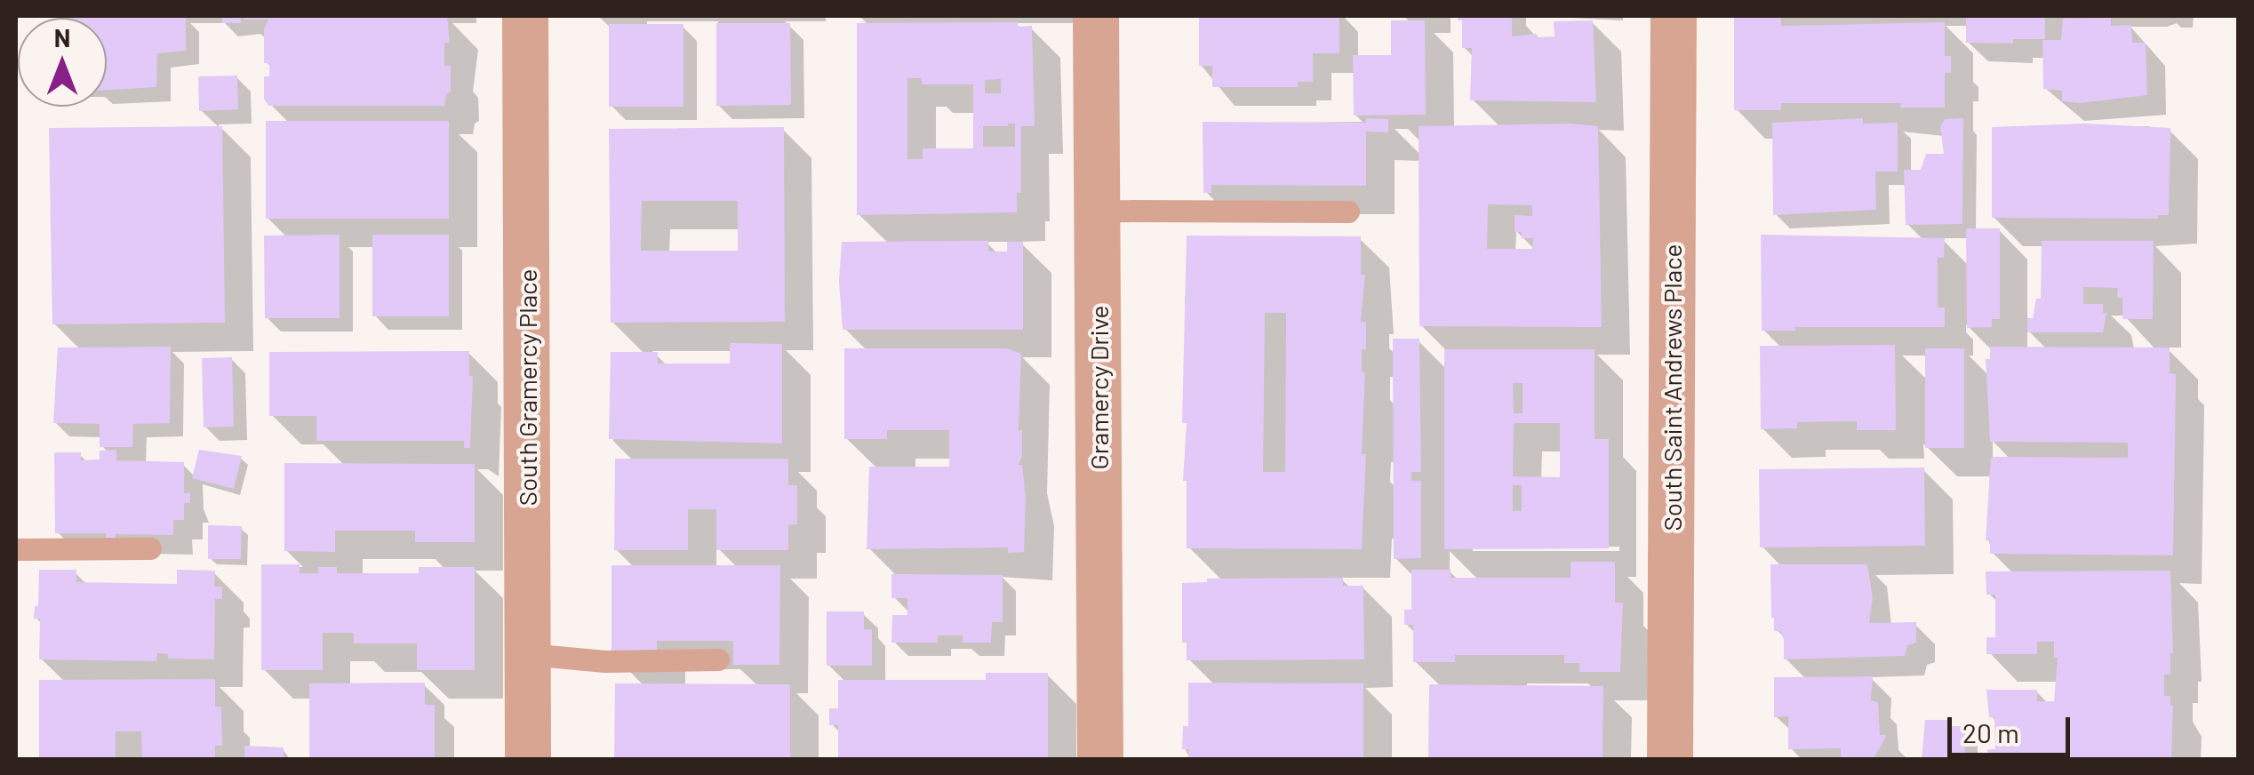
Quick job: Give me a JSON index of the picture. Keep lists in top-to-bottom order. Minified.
{"streets":{"street":["South Gramercy Place","Gramercy Drive","South Saint Andrews Place"]},"scale_bar":"20 m","north":"top"}
